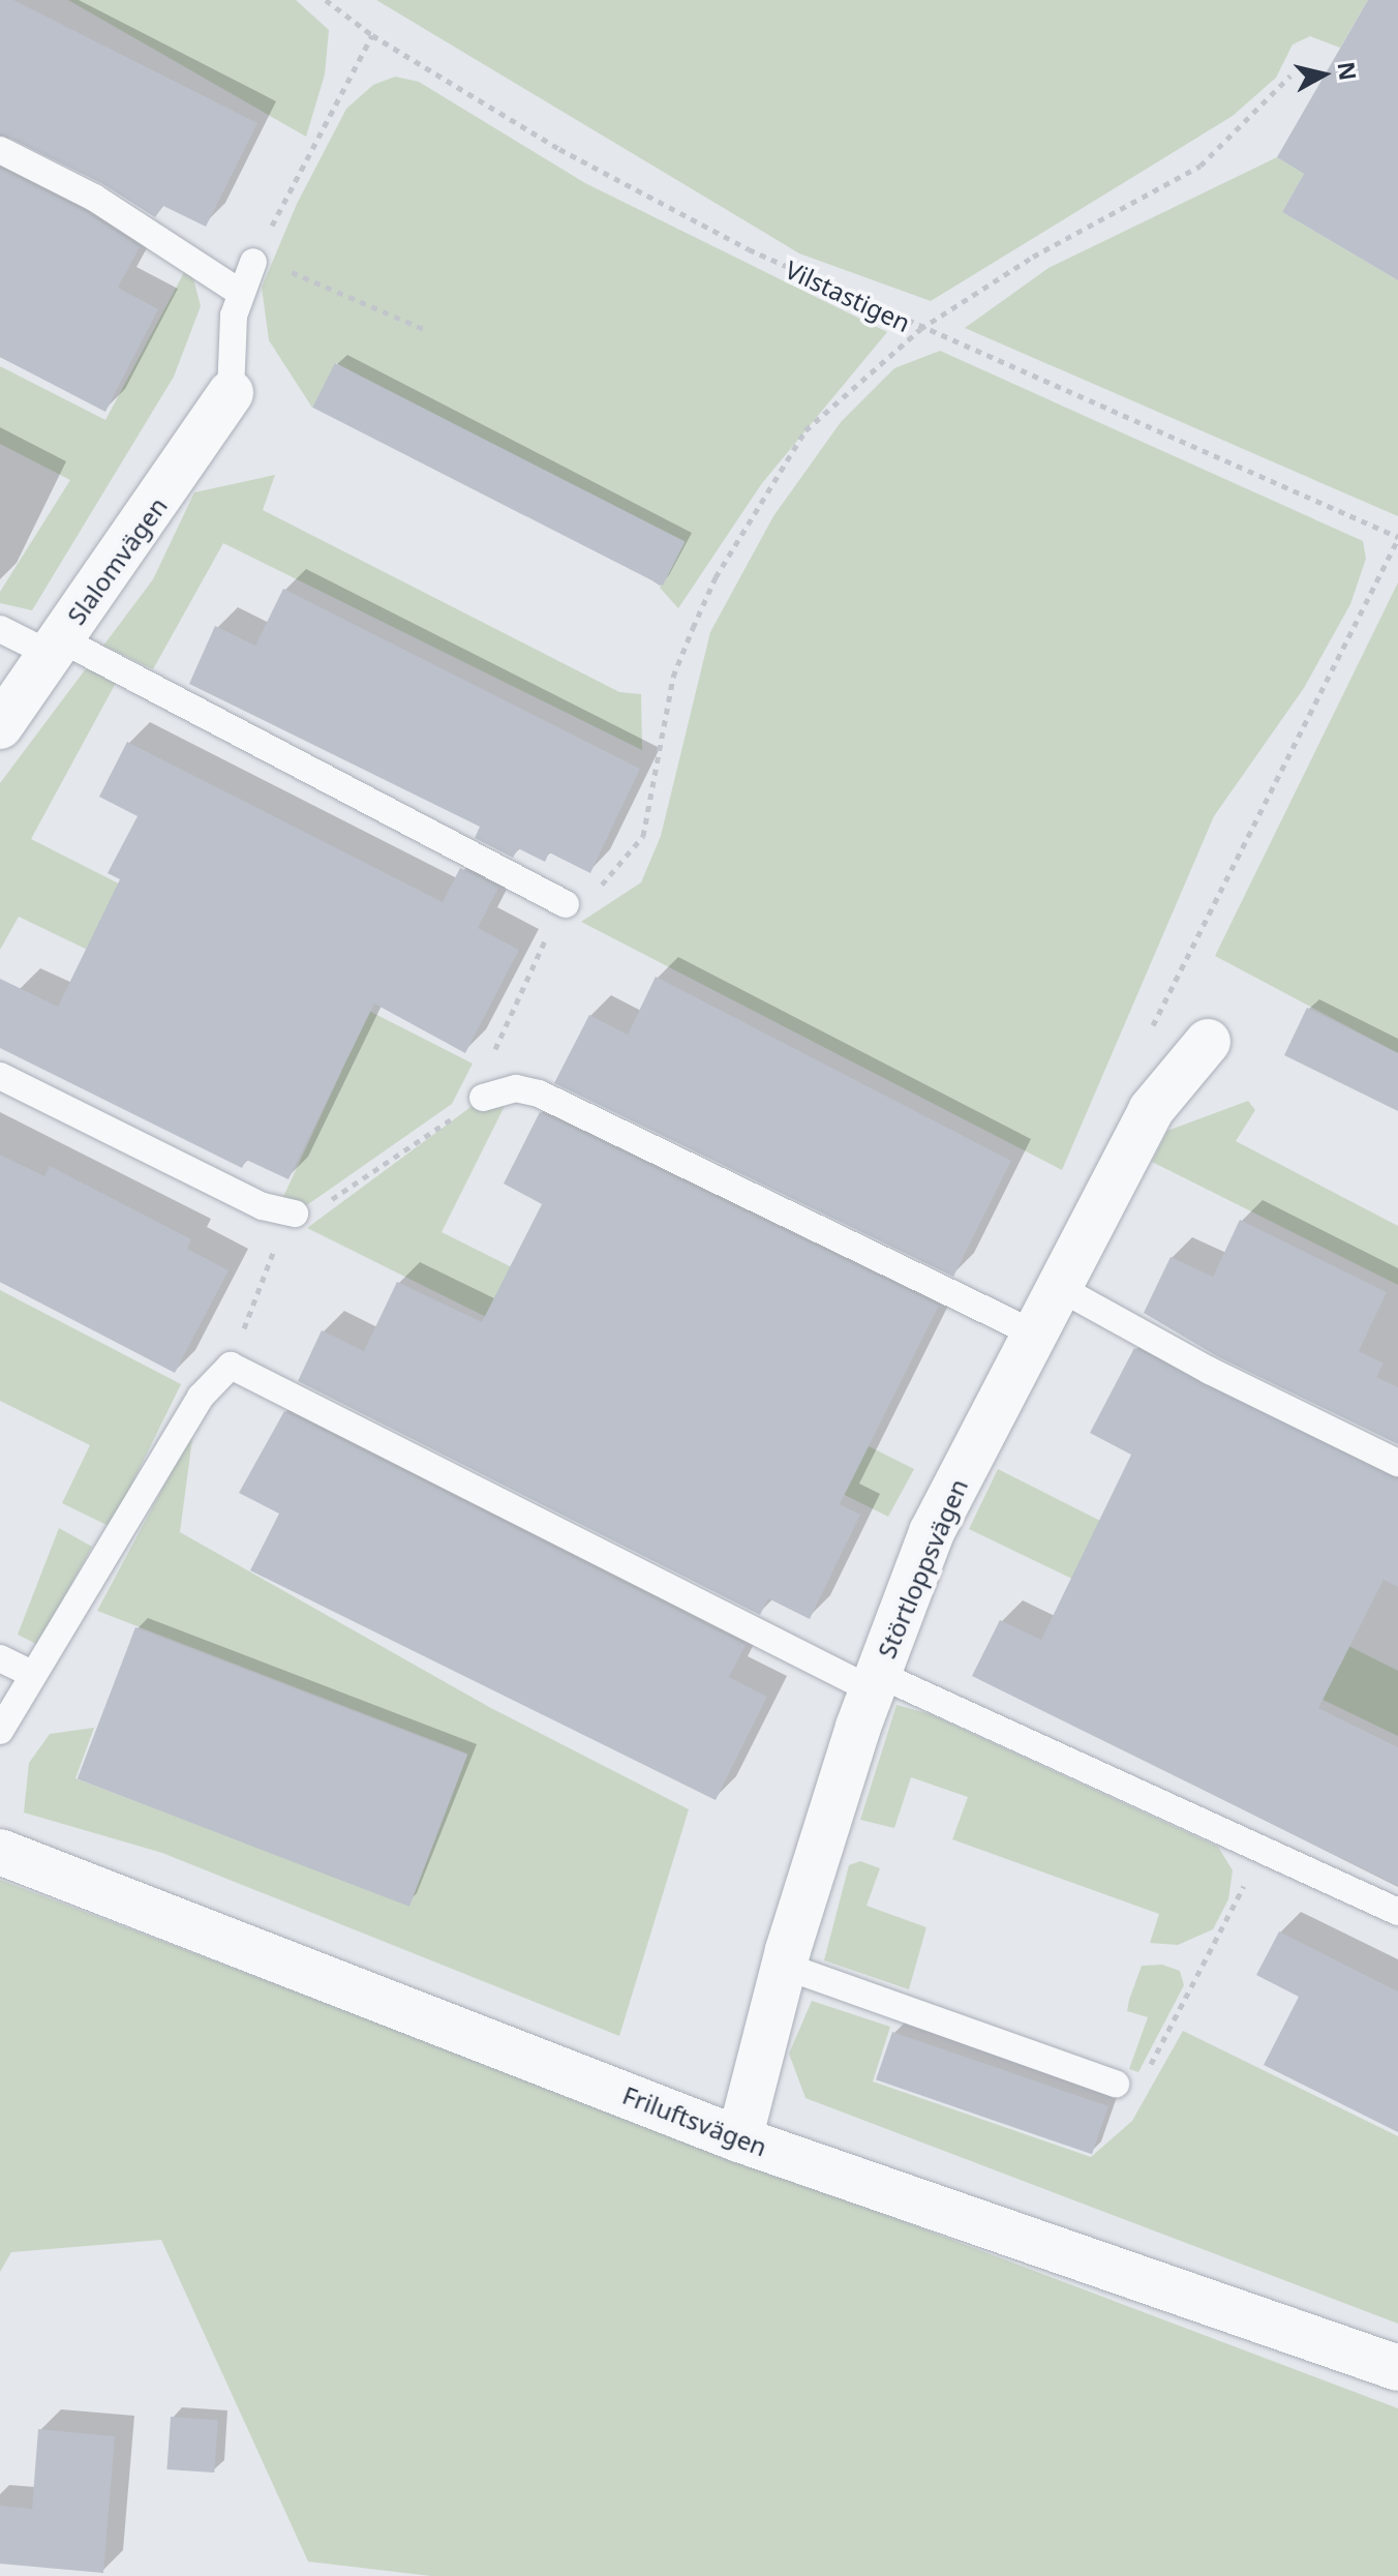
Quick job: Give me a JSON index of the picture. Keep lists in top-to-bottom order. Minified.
{"streets":{"street":["Slalomvägen","Störtloppsvägen","Friluftsvägen"],"path":["Vilstastigen"]},"crossings":[["Störtloppsvägen","Friluftsvägen"]],"north":"right"}
